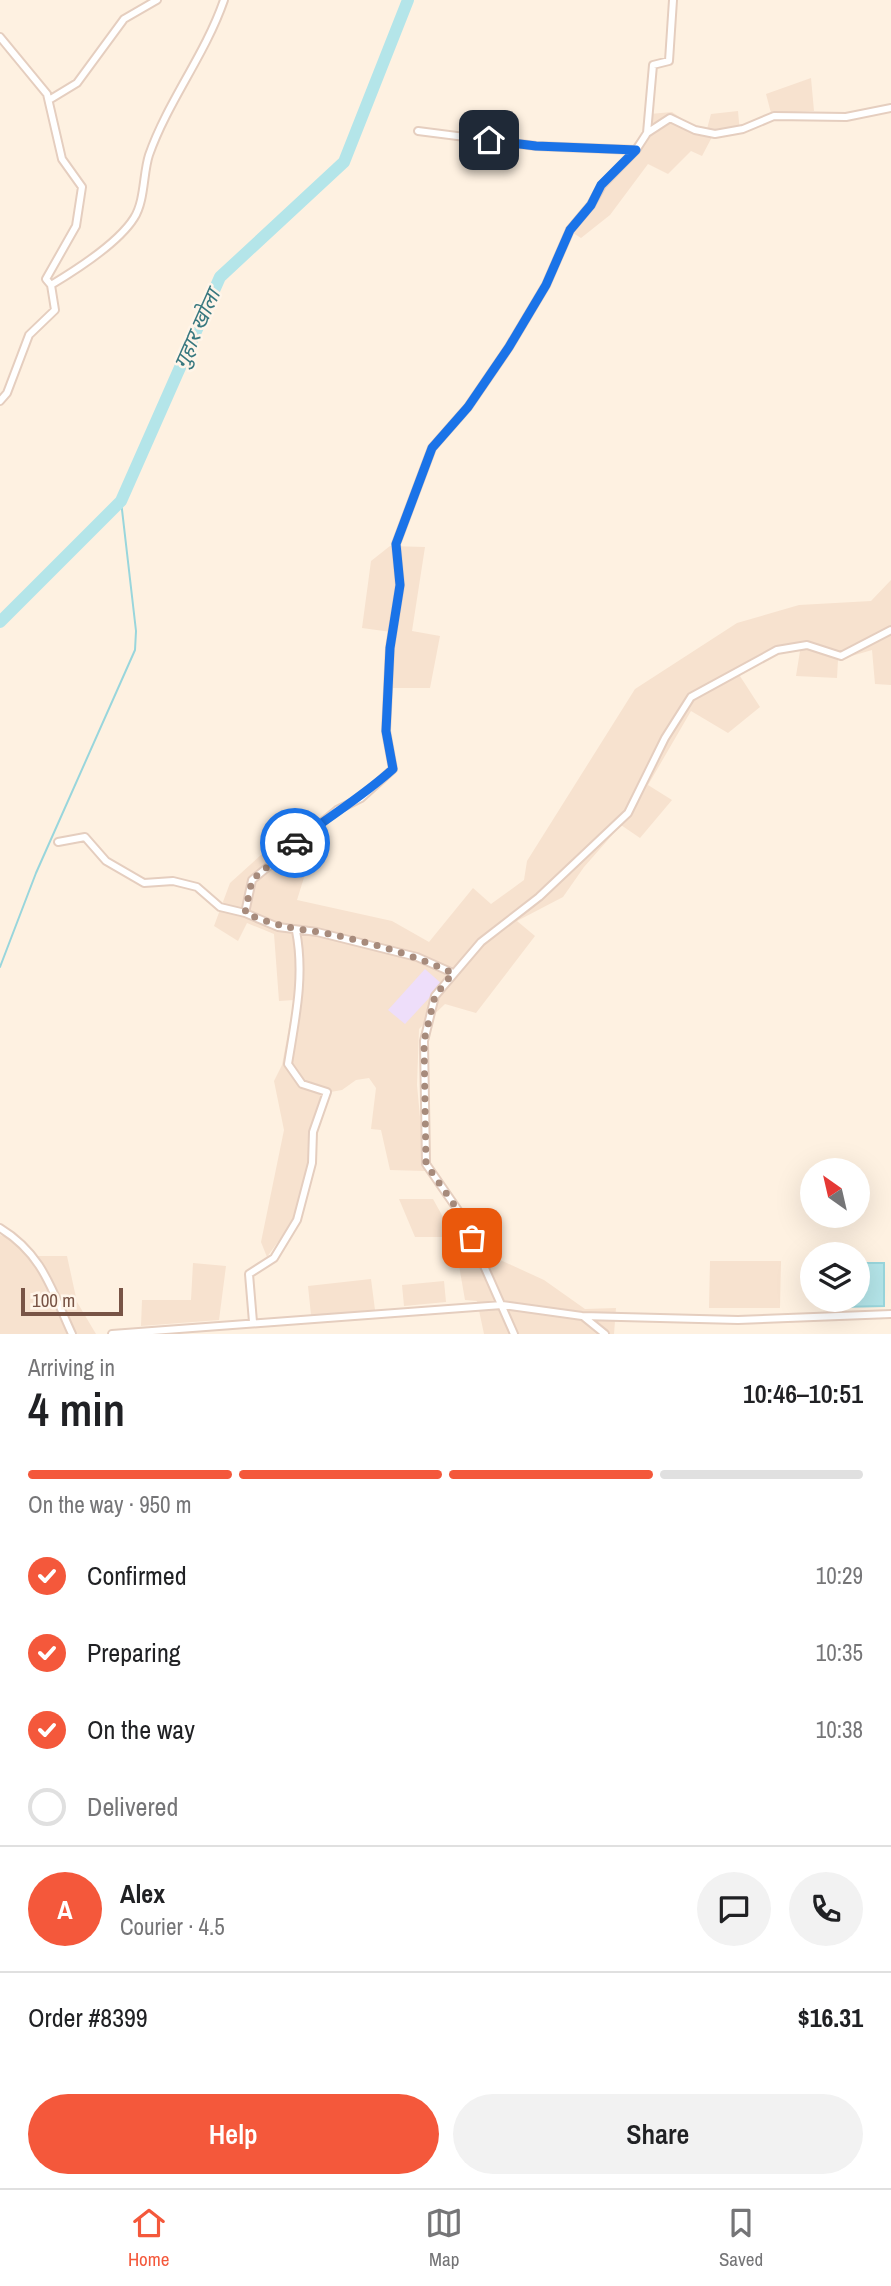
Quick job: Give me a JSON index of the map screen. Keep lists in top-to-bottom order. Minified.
{"water":["गुहार खोला"],"scale_bar":"100 m","north":"top left","page":{"scale":"100 m","heading":["4 min","Arriving in","10:46–10:51"],"panel":["Alex","Courier · 4.5","Order #8399","$16.31"],"bar":"On the way · 950 m","list":[["Confirmed","10:29"],["Preparing","10:35"],["On the way","10:38"],"Delivered"],"round":"A","buttons":["Help","Share"],"tabs":["Home","Map","Saved"]}}
